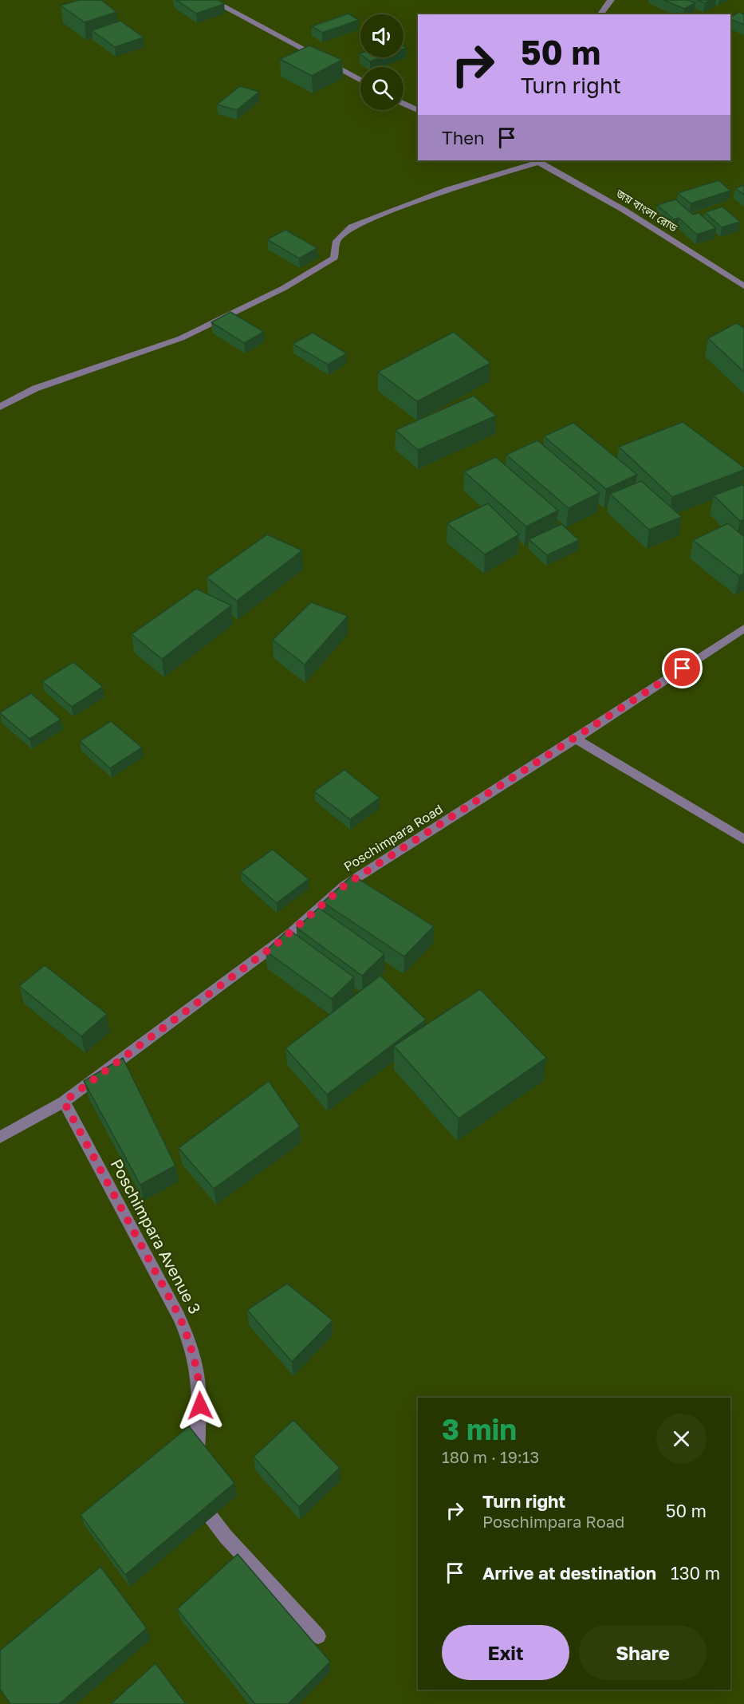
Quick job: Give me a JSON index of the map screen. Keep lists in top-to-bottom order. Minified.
{"streets":{"street":["জয় বাংলা রোড","Poschimpara Road","Poschimpara Avenue 3"]},"crossings":[["Poschimpara Road","Poschimpara Avenue 3"]],"page":{"turn":["50 m","Turn right"],"then":"Then","heading":["3 min","180 m · 19:13"],"list":[{"name":"Turn right","note":"Poschimpara Road","value":"50 m"},{"name":"Arrive at destination","value":"130 m"}],"buttons":["Exit","Share"]}}
